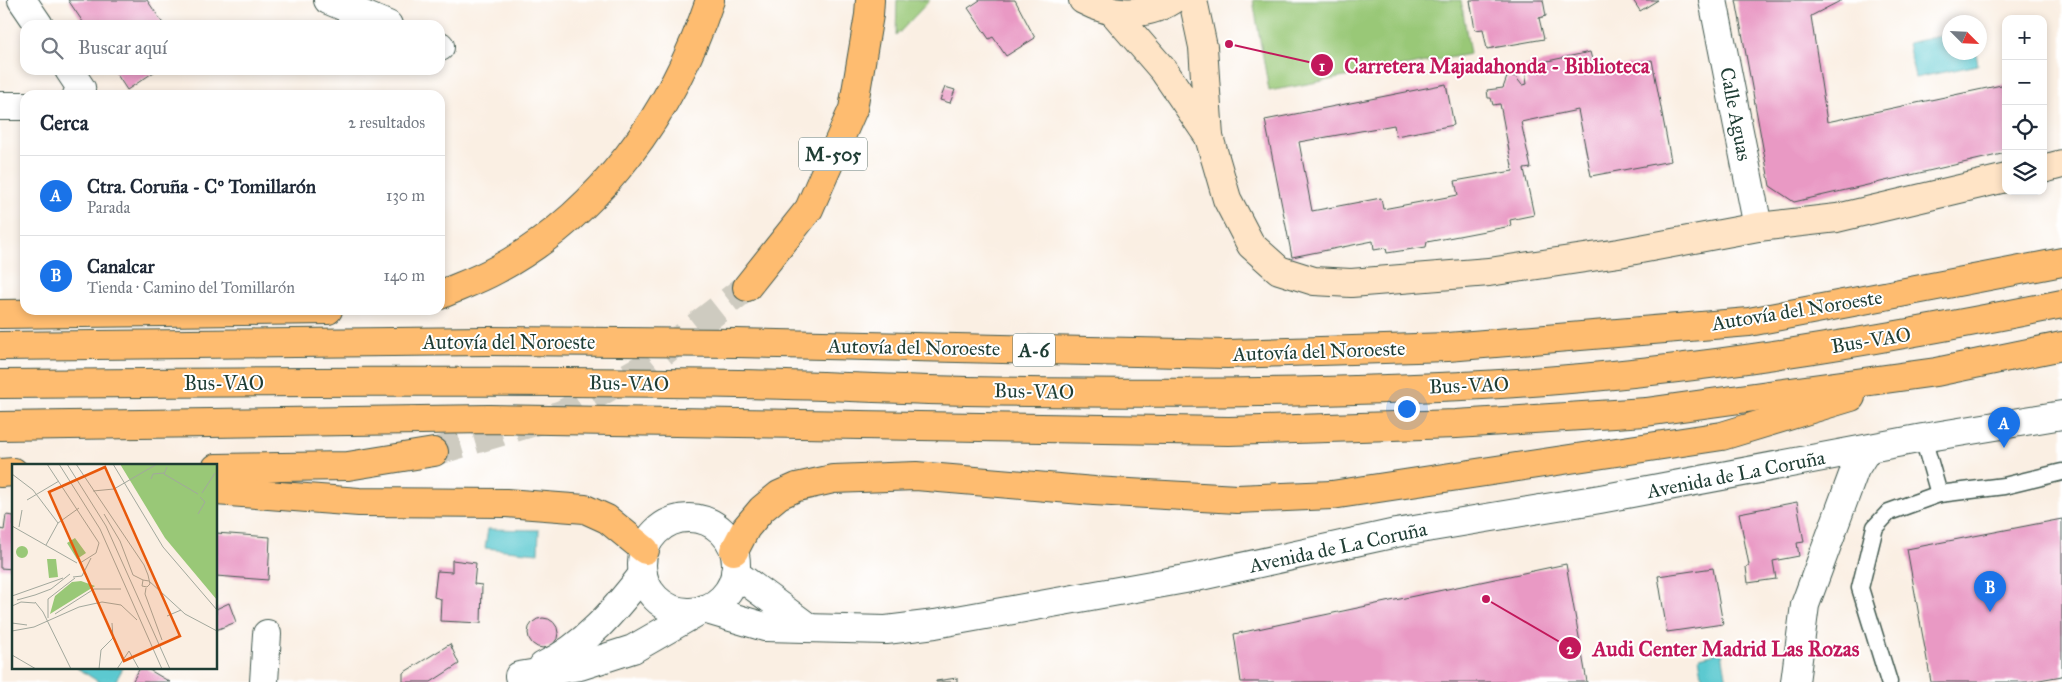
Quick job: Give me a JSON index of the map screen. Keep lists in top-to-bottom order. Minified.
{"streets":{"highway":["M-505","Autovía del Noroeste","Bus-VAO","A-6"],"street":["Calle Aguas","Avenida de La Coruña"]},"places":["Carretera Majadahonda - Biblioteca","Audi Center Madrid Las Rozas"],"north":"bottom right","page":{"map_buttons":["+","−"],"search":"Buscar aquí","heading":["Cerca","2 resultados"],"list":[{"mark":"A","name":"Ctra. Coruña - Cº Tomillarón","note":"Parada","value":"130 m"},{"mark":"B","name":"Canalcar","note":"Tienda · Camino del Tomillarón","value":"140 m"}],"pins":["A","B"]}}
